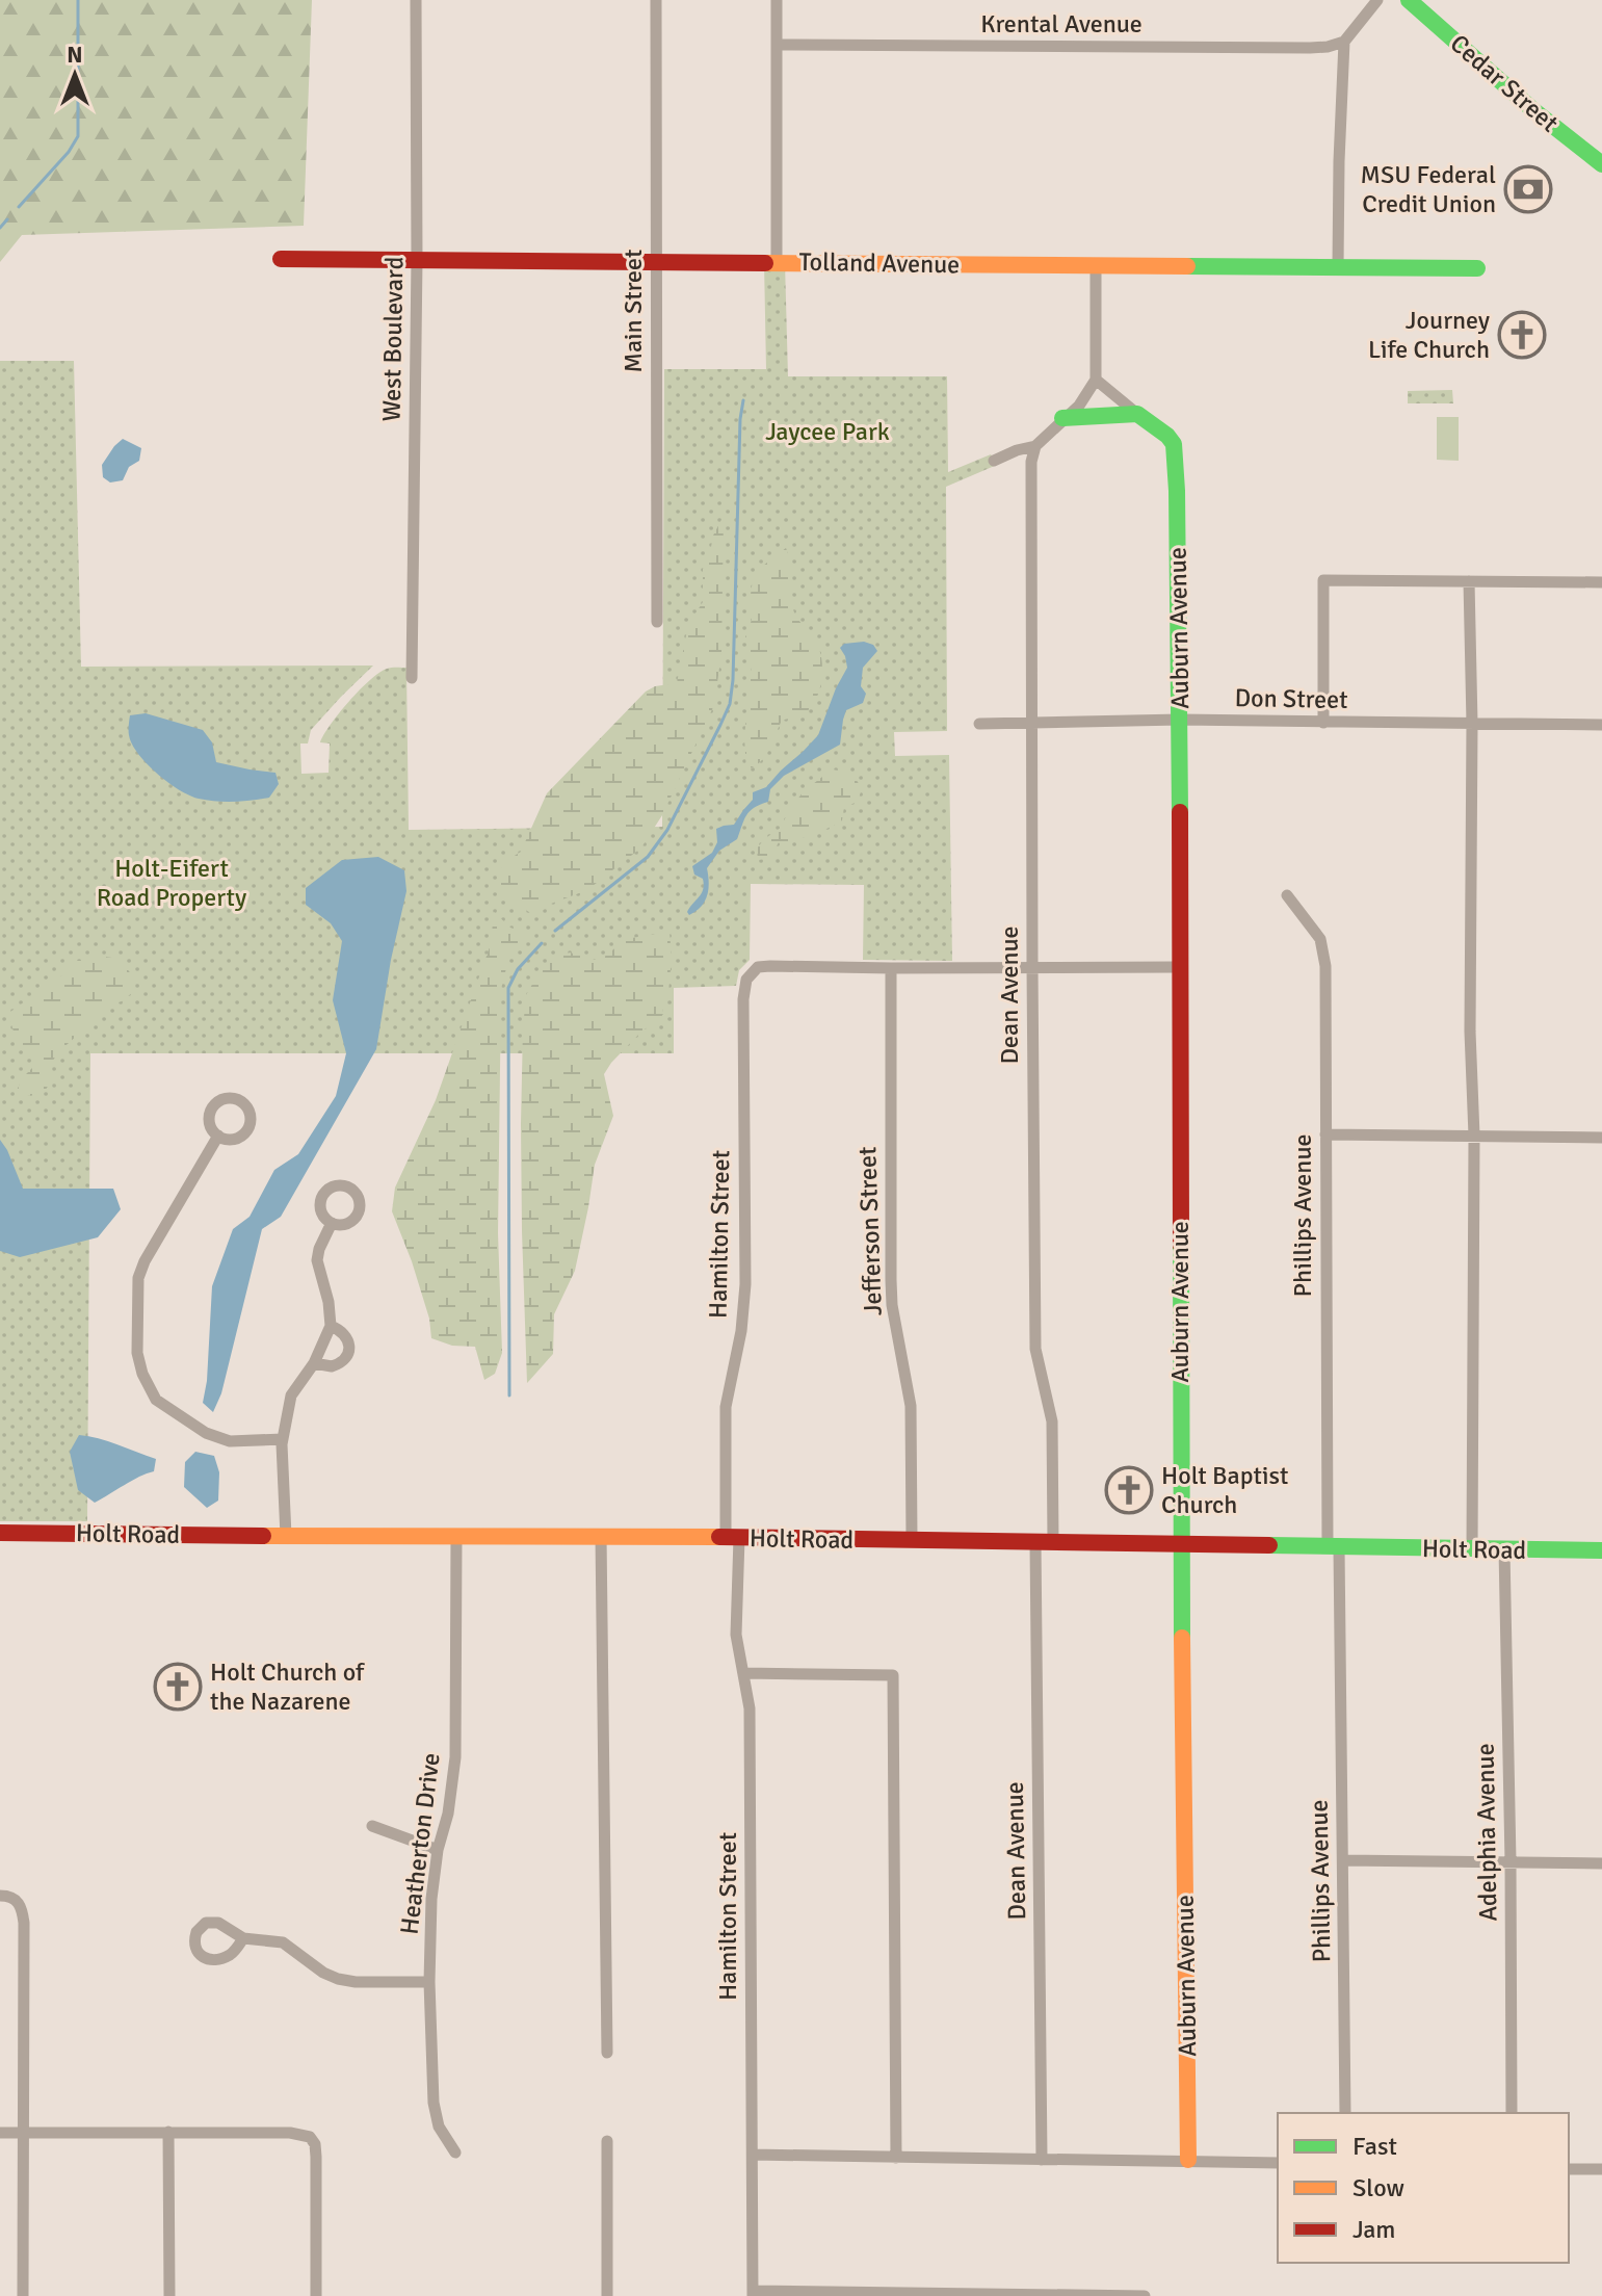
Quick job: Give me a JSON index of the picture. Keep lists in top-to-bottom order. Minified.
{"streets":{"street":["Krental Avenue","Cedar Street","Tolland Avenue","Main Street","West Boulevard","Auburn Avenue","Don Street","Dean Avenue","Phillips Avenue","Jefferson Street","Hamilton Street","Holt Road","Adelphia Avenue","Heatherton Drive"]},"crossings":[["Tolland Avenue","Main Street"],["Tolland Avenue","West Boulevard"],["Auburn Avenue","Don Street"],["Auburn Avenue","Holt Road"],["Don Street","Dean Avenue"],["Dean Avenue","Holt Road"],["Phillips Avenue","Holt Road"],["Jefferson Street","Hamilton Street"],["Jefferson Street","Holt Road"],["Hamilton Street","Holt Road"],["Holt Road","Adelphia Avenue"],["Holt Road","Heatherton Drive"]],"parks":["Jaycee Park","Holt-Eifert Road Property"],"places":{"bank":["MSU Federal Credit Union"],"church":["Journey Life Church","Holt Baptist Church","Holt Church of the Nazarene"]},"legend":["Fast","Slow","Jam"],"north":"top"}
